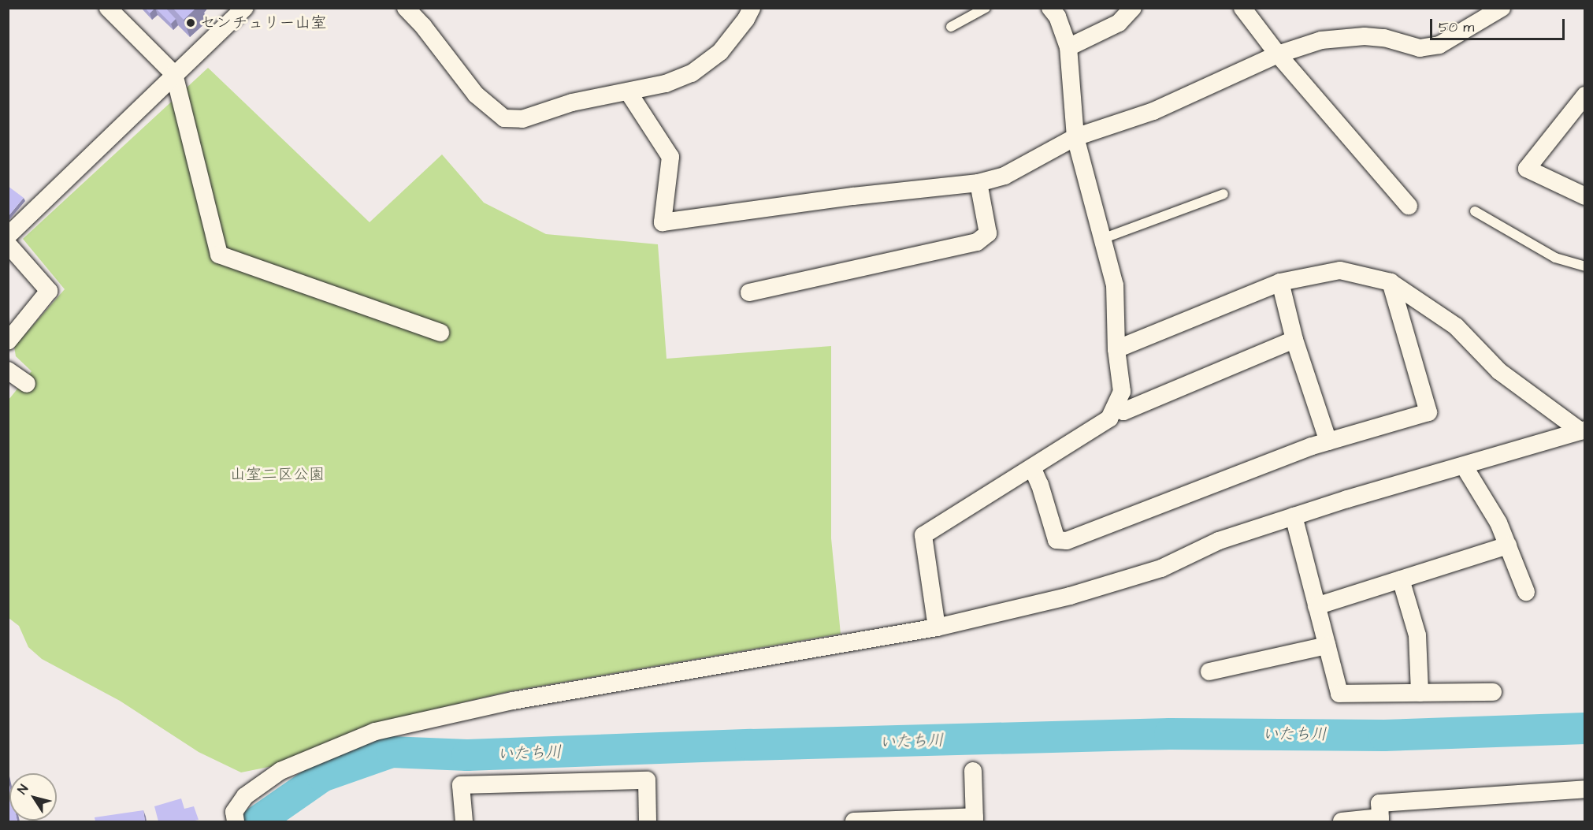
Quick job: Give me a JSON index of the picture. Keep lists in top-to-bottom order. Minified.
{"water":["いたち川"],"parks":["山室二区公園"],"places":["センチュリー山室"],"scale_bar":"50 m","north":"top left"}
